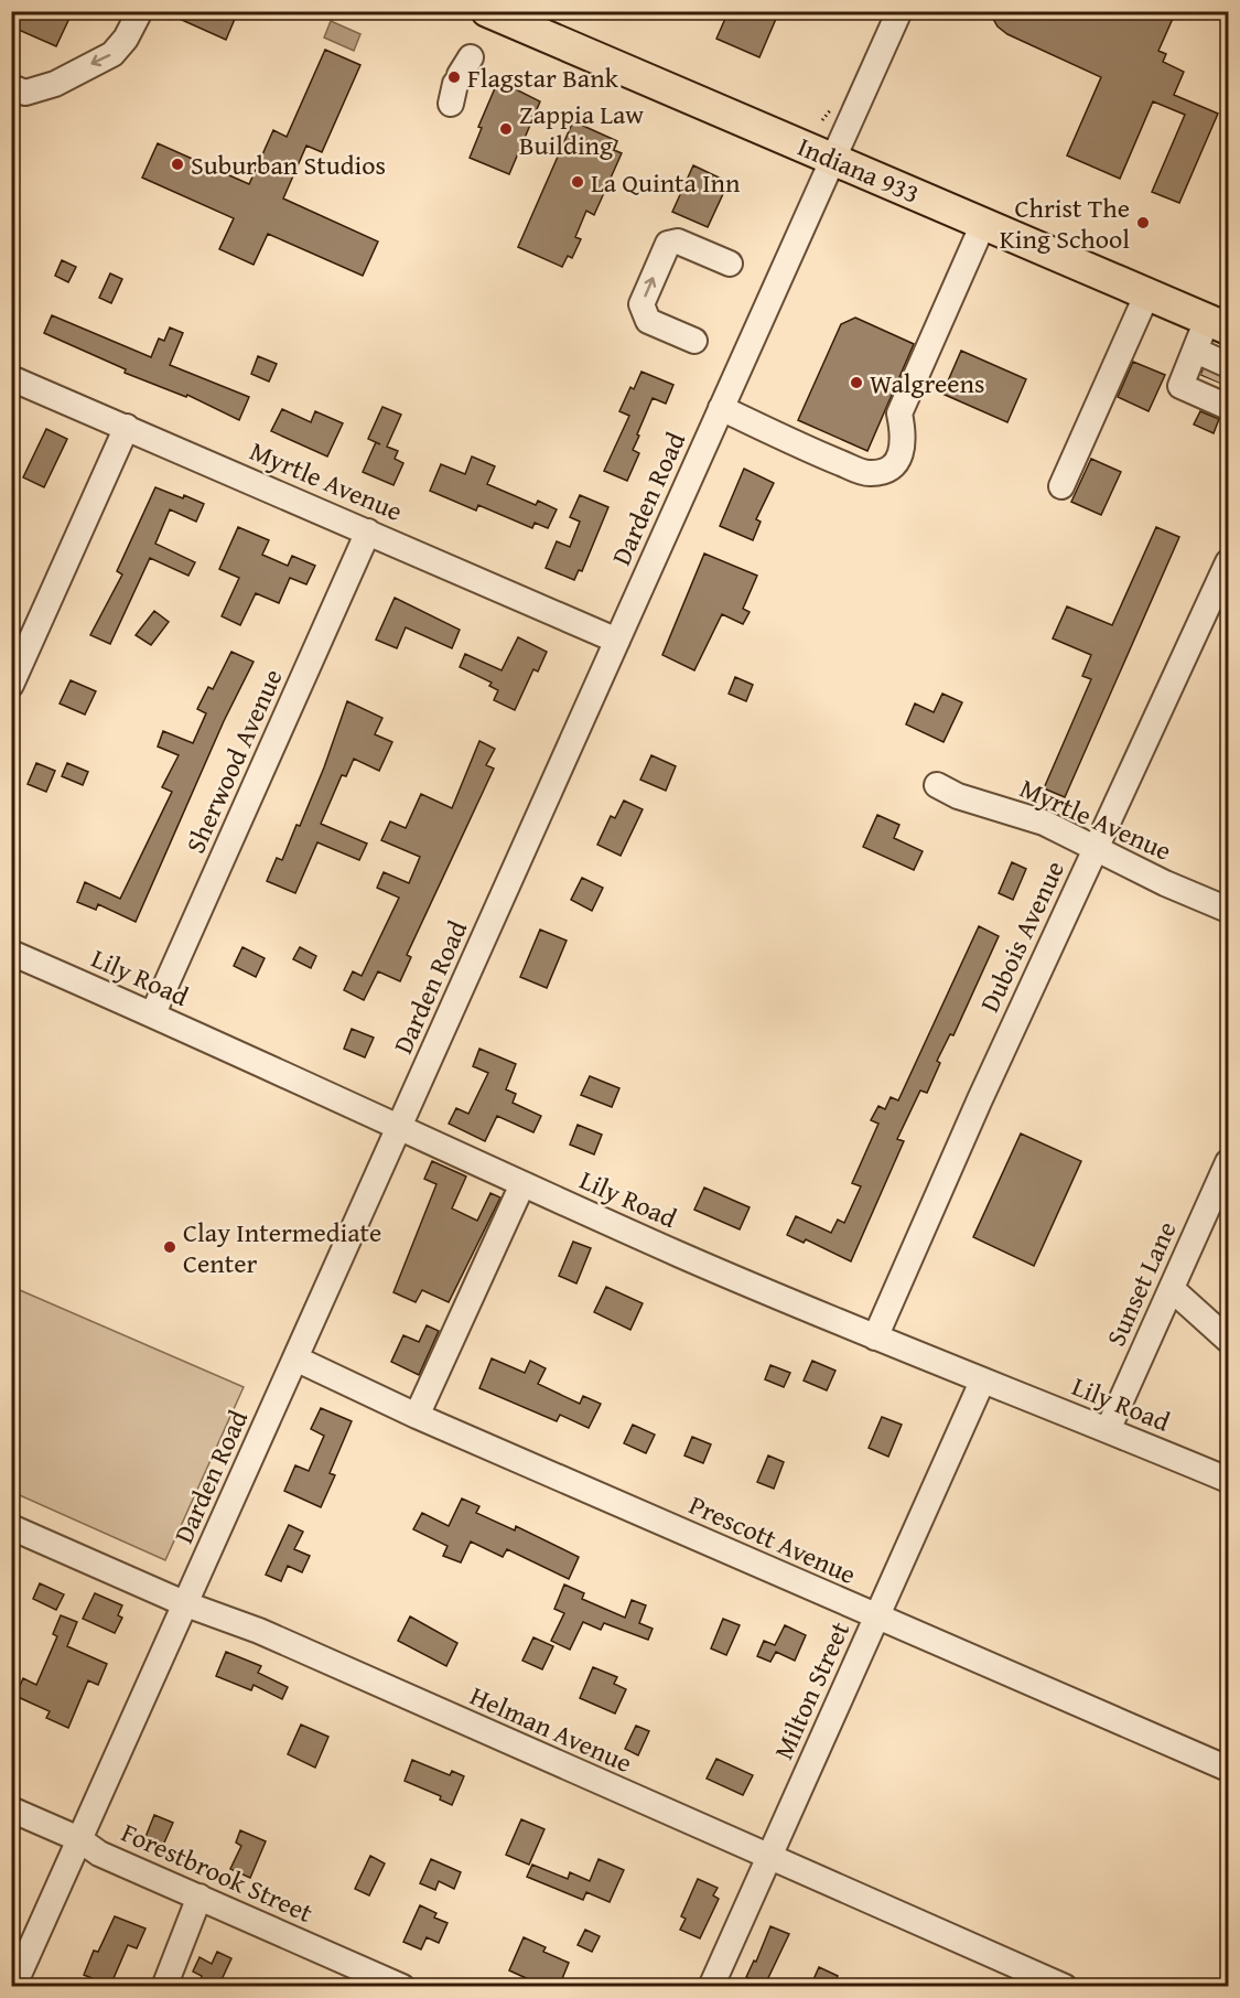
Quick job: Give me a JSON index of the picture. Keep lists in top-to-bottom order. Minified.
{"streets":{"main road":["Indiana 933"],"street":["Myrtle Avenue","Darden Road","Sherwood Avenue","Dubois Avenue","Lily Road","Sunset Lane","Prescott Avenue","Milton Street","Helman Avenue","Forestbrook Street"]},"crossings":[["Indiana 933","Darden Road"],["Myrtle Avenue","Darden Road"],["Myrtle Avenue","Sherwood Avenue"],["Myrtle Avenue","Dubois Avenue"],["Darden Road","Lily Road"],["Darden Road","Prescott Avenue"],["Darden Road","Helman Avenue"],["Darden Road","Forestbrook Street"],["Sherwood Avenue","Lily Road"],["Dubois Avenue","Lily Road"],["Lily Road","Sunset Lane"],["Lily Road","Milton Street"],["Prescott Avenue","Milton Street"],["Milton Street","Helman Avenue"]],"places":["Flagstar Bank","Zappia Law Building","Suburban Studios","La Quinta Inn","Christ The King School","Walgreens","Clay Intermediate Center"]}
